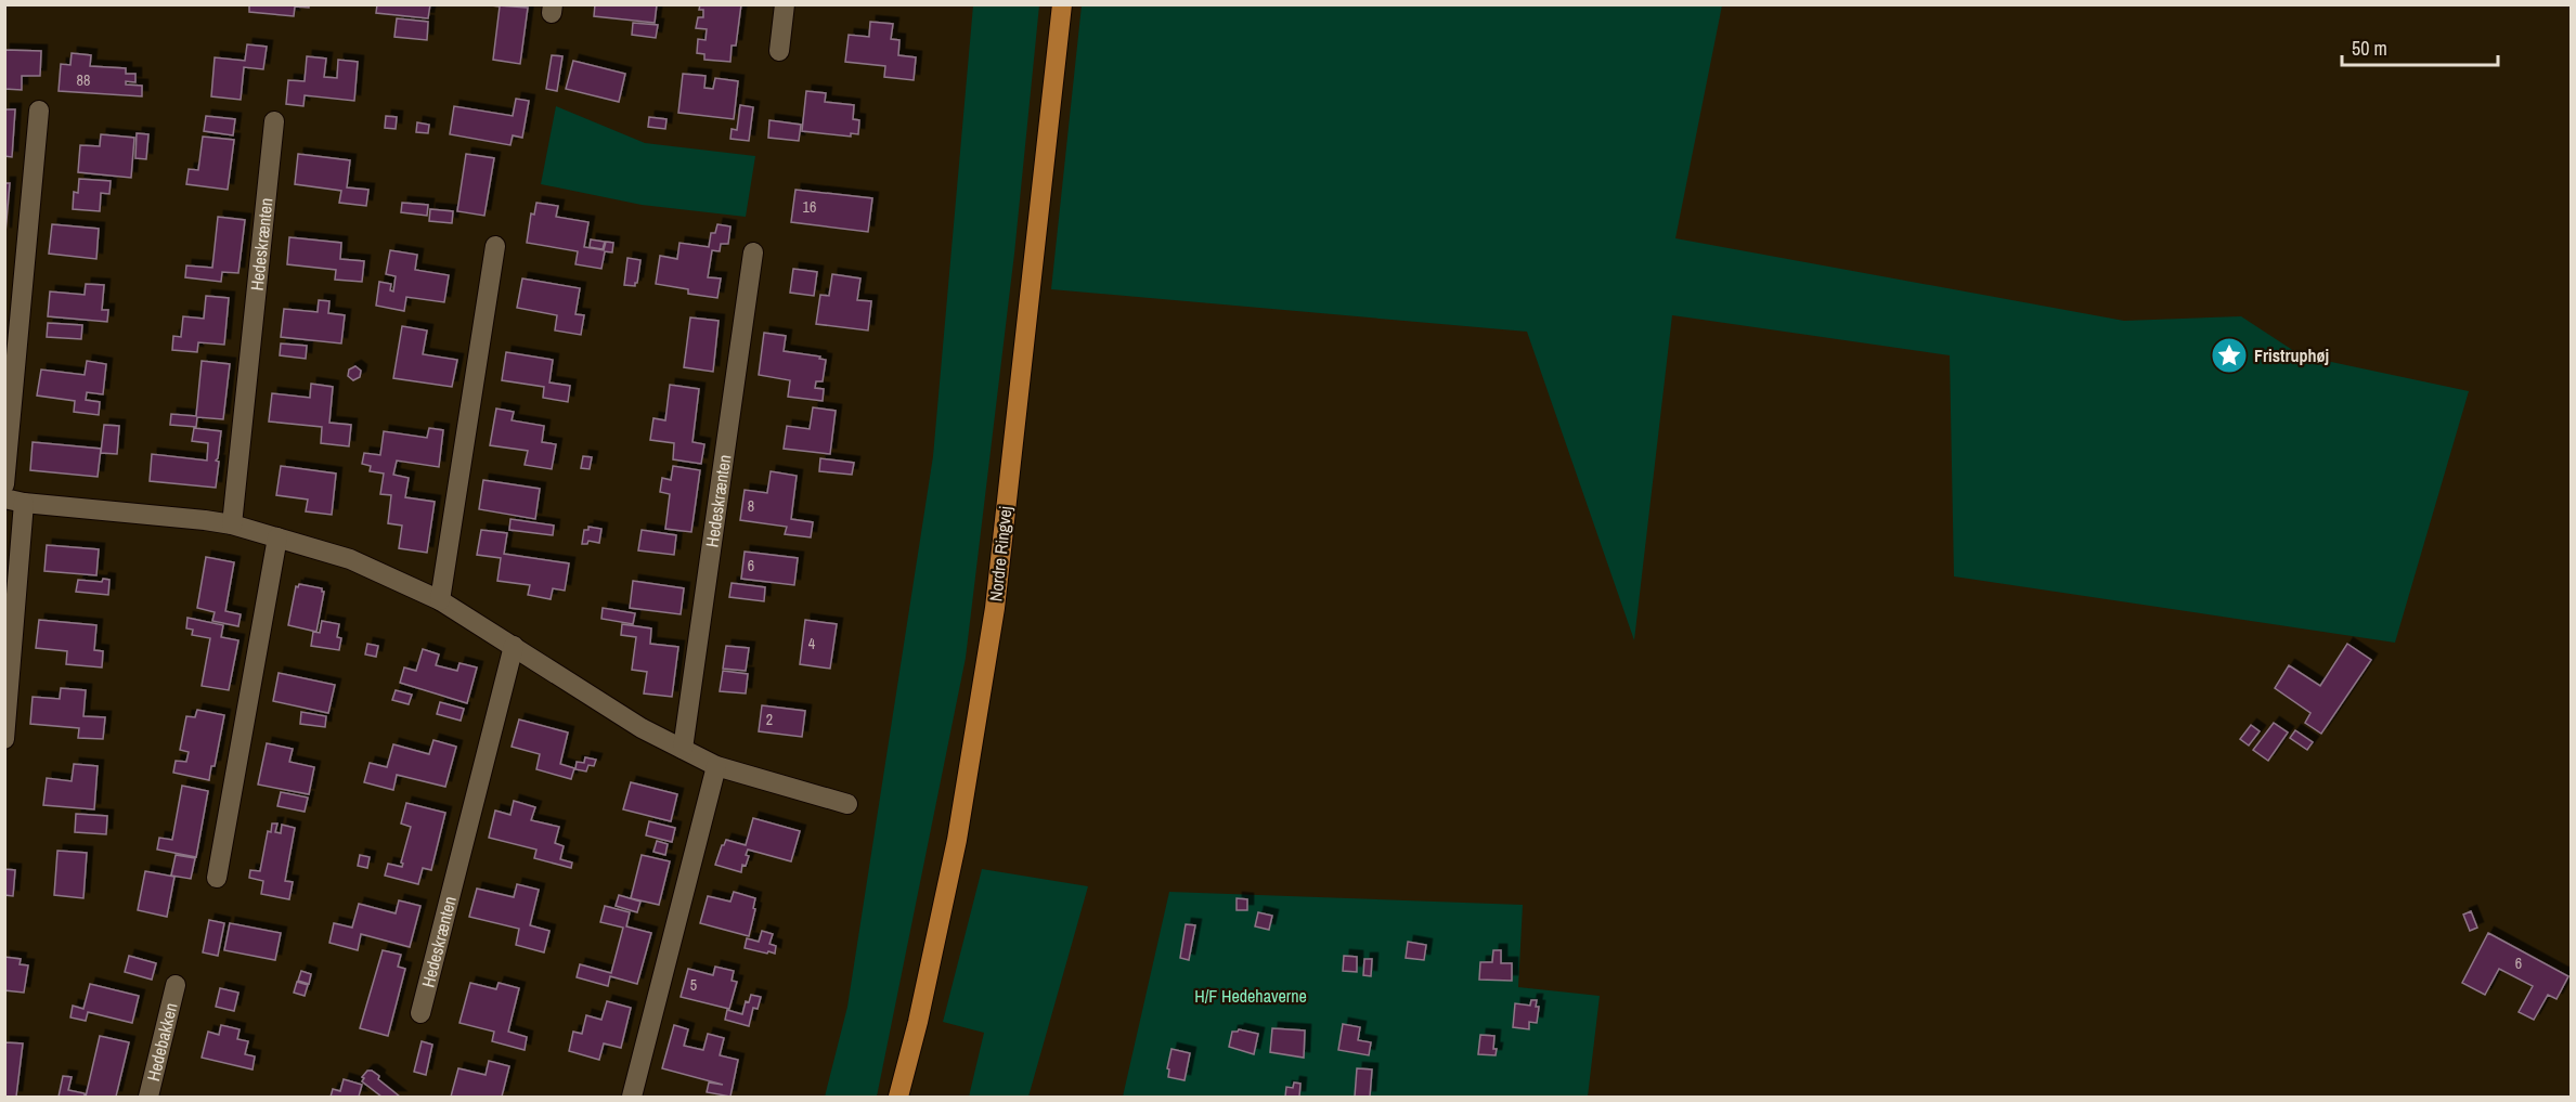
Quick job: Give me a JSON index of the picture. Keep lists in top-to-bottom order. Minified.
{"streets":{"main road":["Nordre Ringvej"],"street":["Hedeskrænten","Hedebakken"]},"parks":["H/F Hedehaverne"],"places":{"place":["Fristruphøj"]},"house_numbers":["88","16","8","6","4","2","6","5"],"scale_bar":"50 m"}
